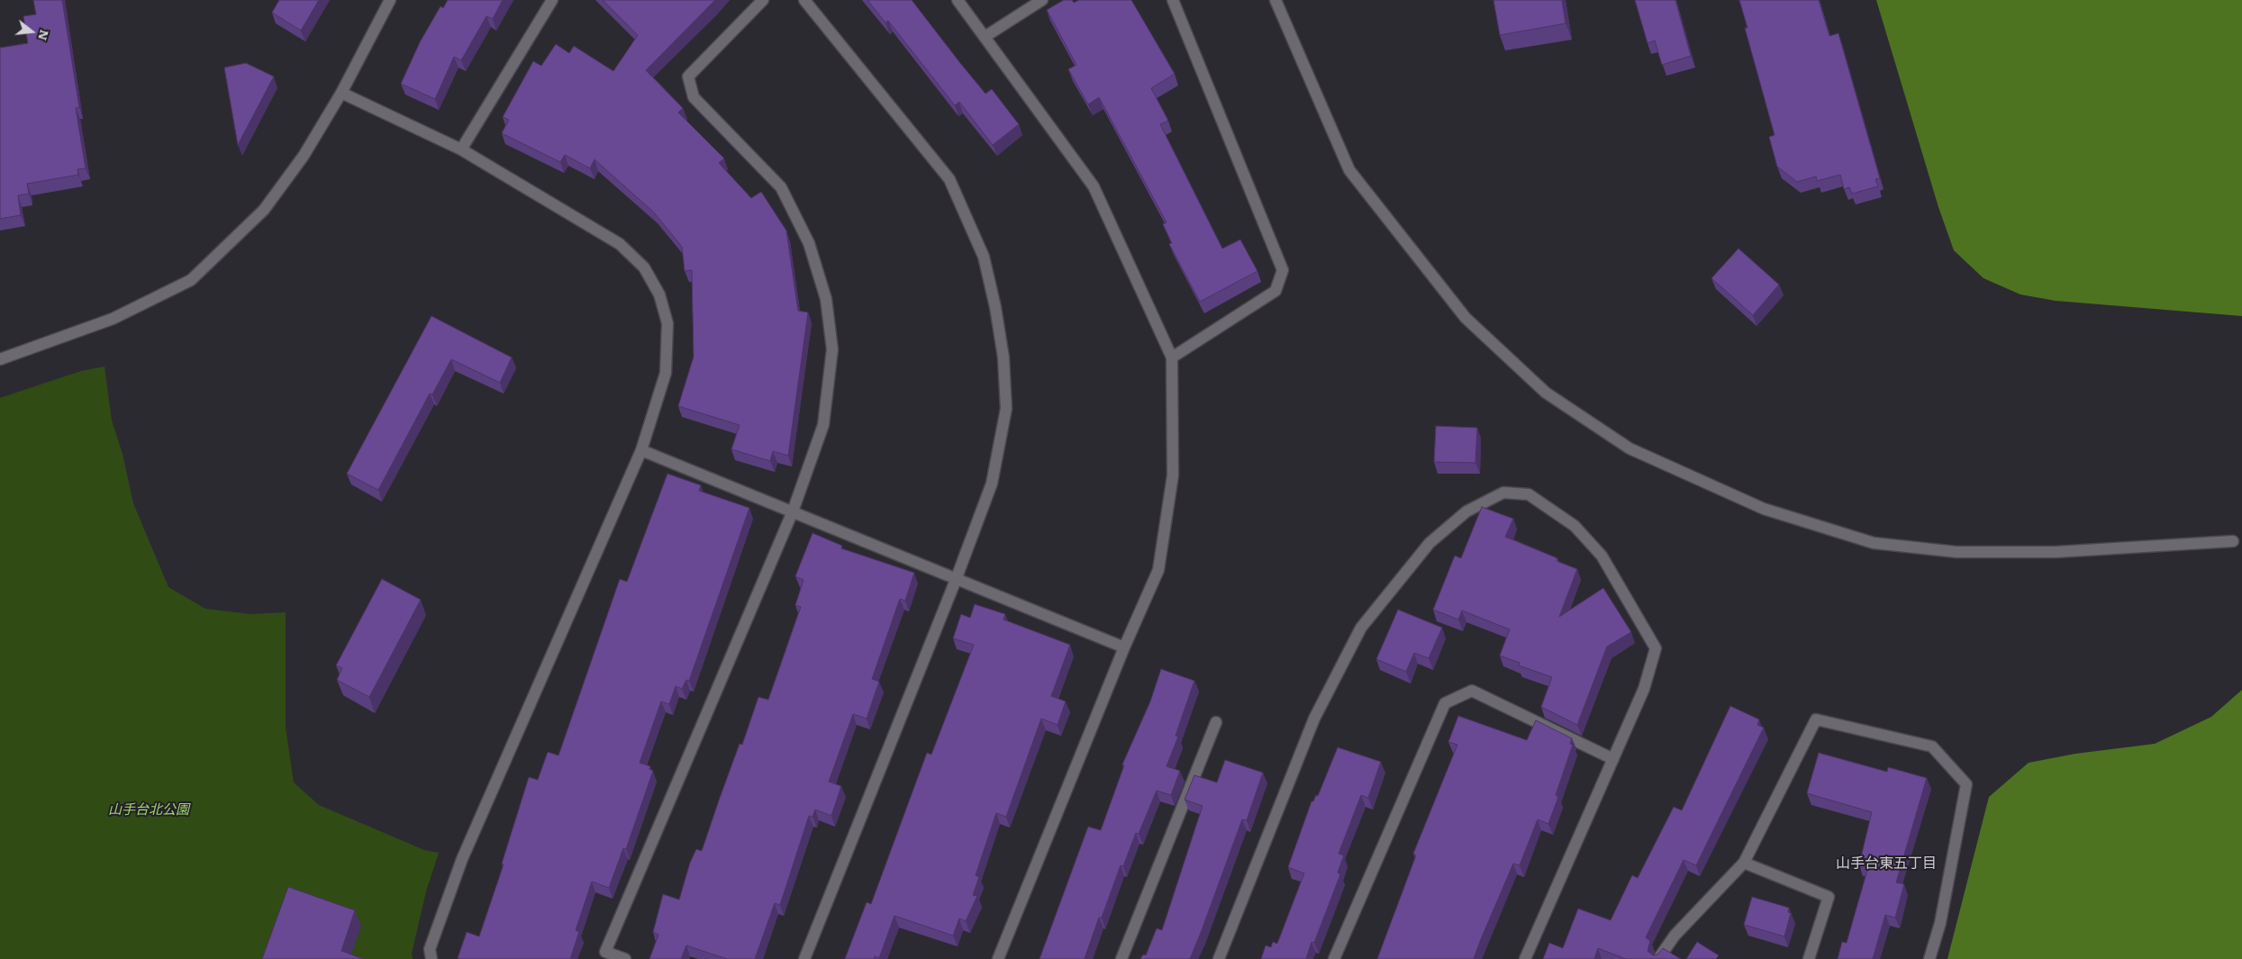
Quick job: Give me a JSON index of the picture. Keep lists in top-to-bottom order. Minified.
{"districts":["山手台東五丁目"],"parks":["山手台北公園"],"north":"right"}
